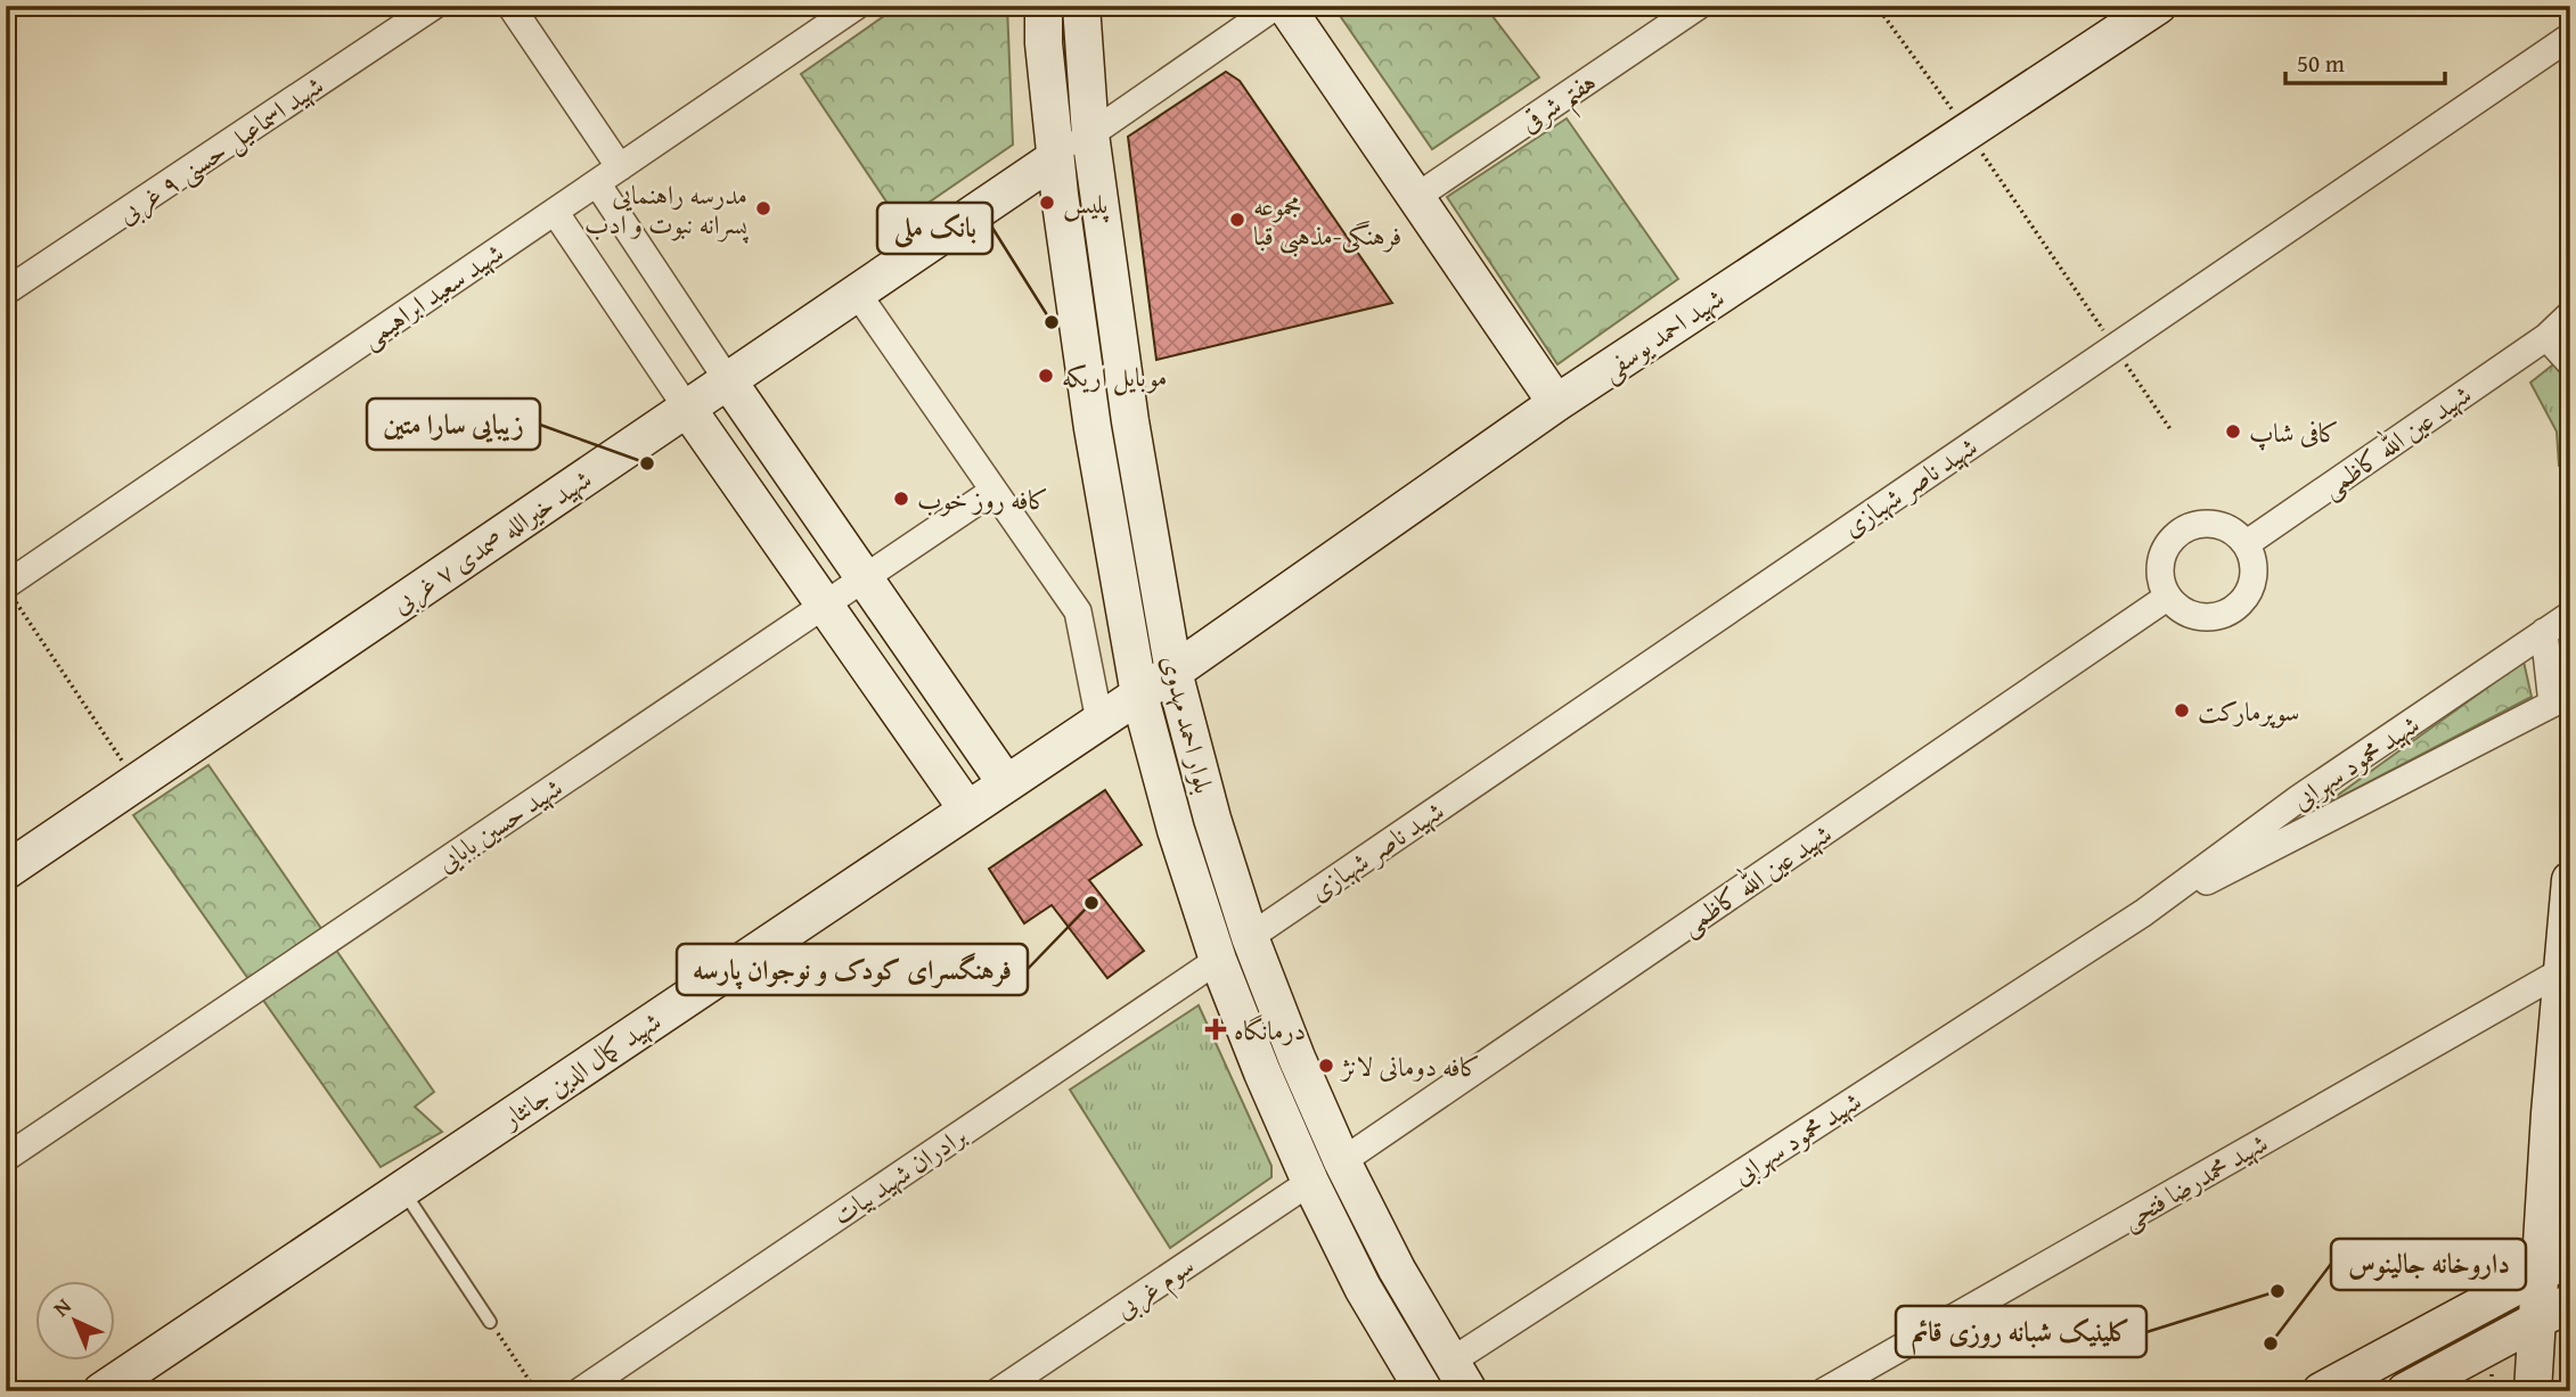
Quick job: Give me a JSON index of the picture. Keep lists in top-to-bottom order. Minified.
{"streets":{"street":["هفتم شرقی","شهید اسماعیل حسنی ۹ غربی","شهید سعید ابراهیمی","شهید احمد یوسفی","شهید عین الله کاظمی","شهید ناصر شهبازی","شهید خیرالله صمدی ۷ غربی","بلوار احمد مهدوی","شهید محمود سهرابی","شهید حسین بابایی","شهید کمال الدین جانثار","برادران شهید بیات","شهید محمدرضا فتحی","سوم غربی"]},"crossings":[["شهید احمد یوسفی","بلوار احمد مهدوی"],["شهید احمد یوسفی","شهید کمال الدین جانثار"],["شهید عین الله کاظمی","بلوار احمد مهدوی"],["شهید ناصر شهبازی","بلوار احمد مهدوی"],["شهید خیرالله صمدی ۷ غربی","بلوار احمد مهدوی"],["بلوار احمد مهدوی","شهید محمود سهرابی"],["بلوار احمد مهدوی","شهید کمال الدین جانثار"],["بلوار احمد مهدوی","برادران شهید بیات"],["بلوار احمد مهدوی","سوم غربی"]],"places":{"other":["پلیس","مدرسه راهنمایی پسرانه نبوت و ادب","مجموعه فرهنگی-مذهبی قبا","بانک ملی","موبایل اریکه","کافی شاپ","زیبایی سارا متین","کافه روز خوب","سوپرمارکت","فرهنگسرای کودک و نوجوان پارسه","کافه دومانی لانژ","کلینیک شبانه روزى قائم","داروخانه جالینوس"],"health":["درمانگاه"]},"scale_bar":"50 m","north":"top left"}
